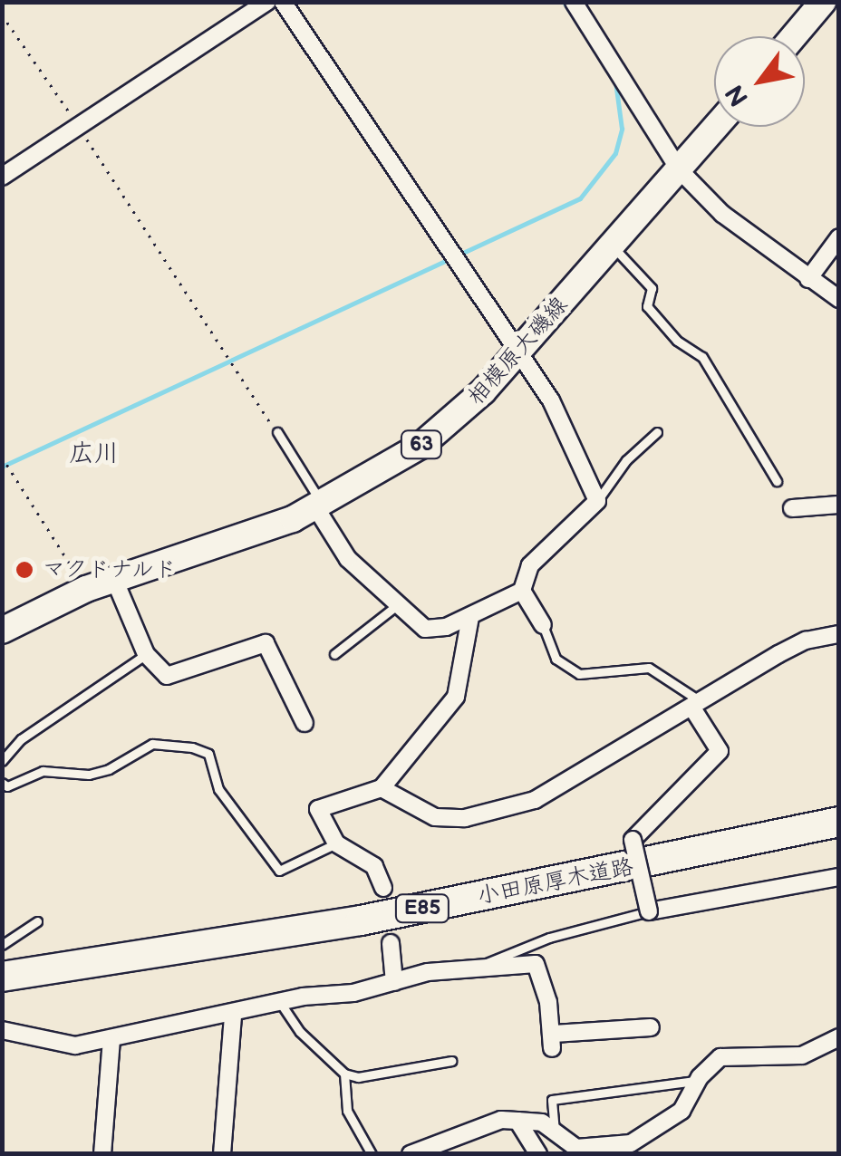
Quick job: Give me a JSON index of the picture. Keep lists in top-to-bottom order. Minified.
{"streets":{"highway":["小田原厚木道路","E85"],"main road":["相模原大磯線","63"]},"districts":["広川"],"places":["マクドナルド"],"north":"bottom left"}
